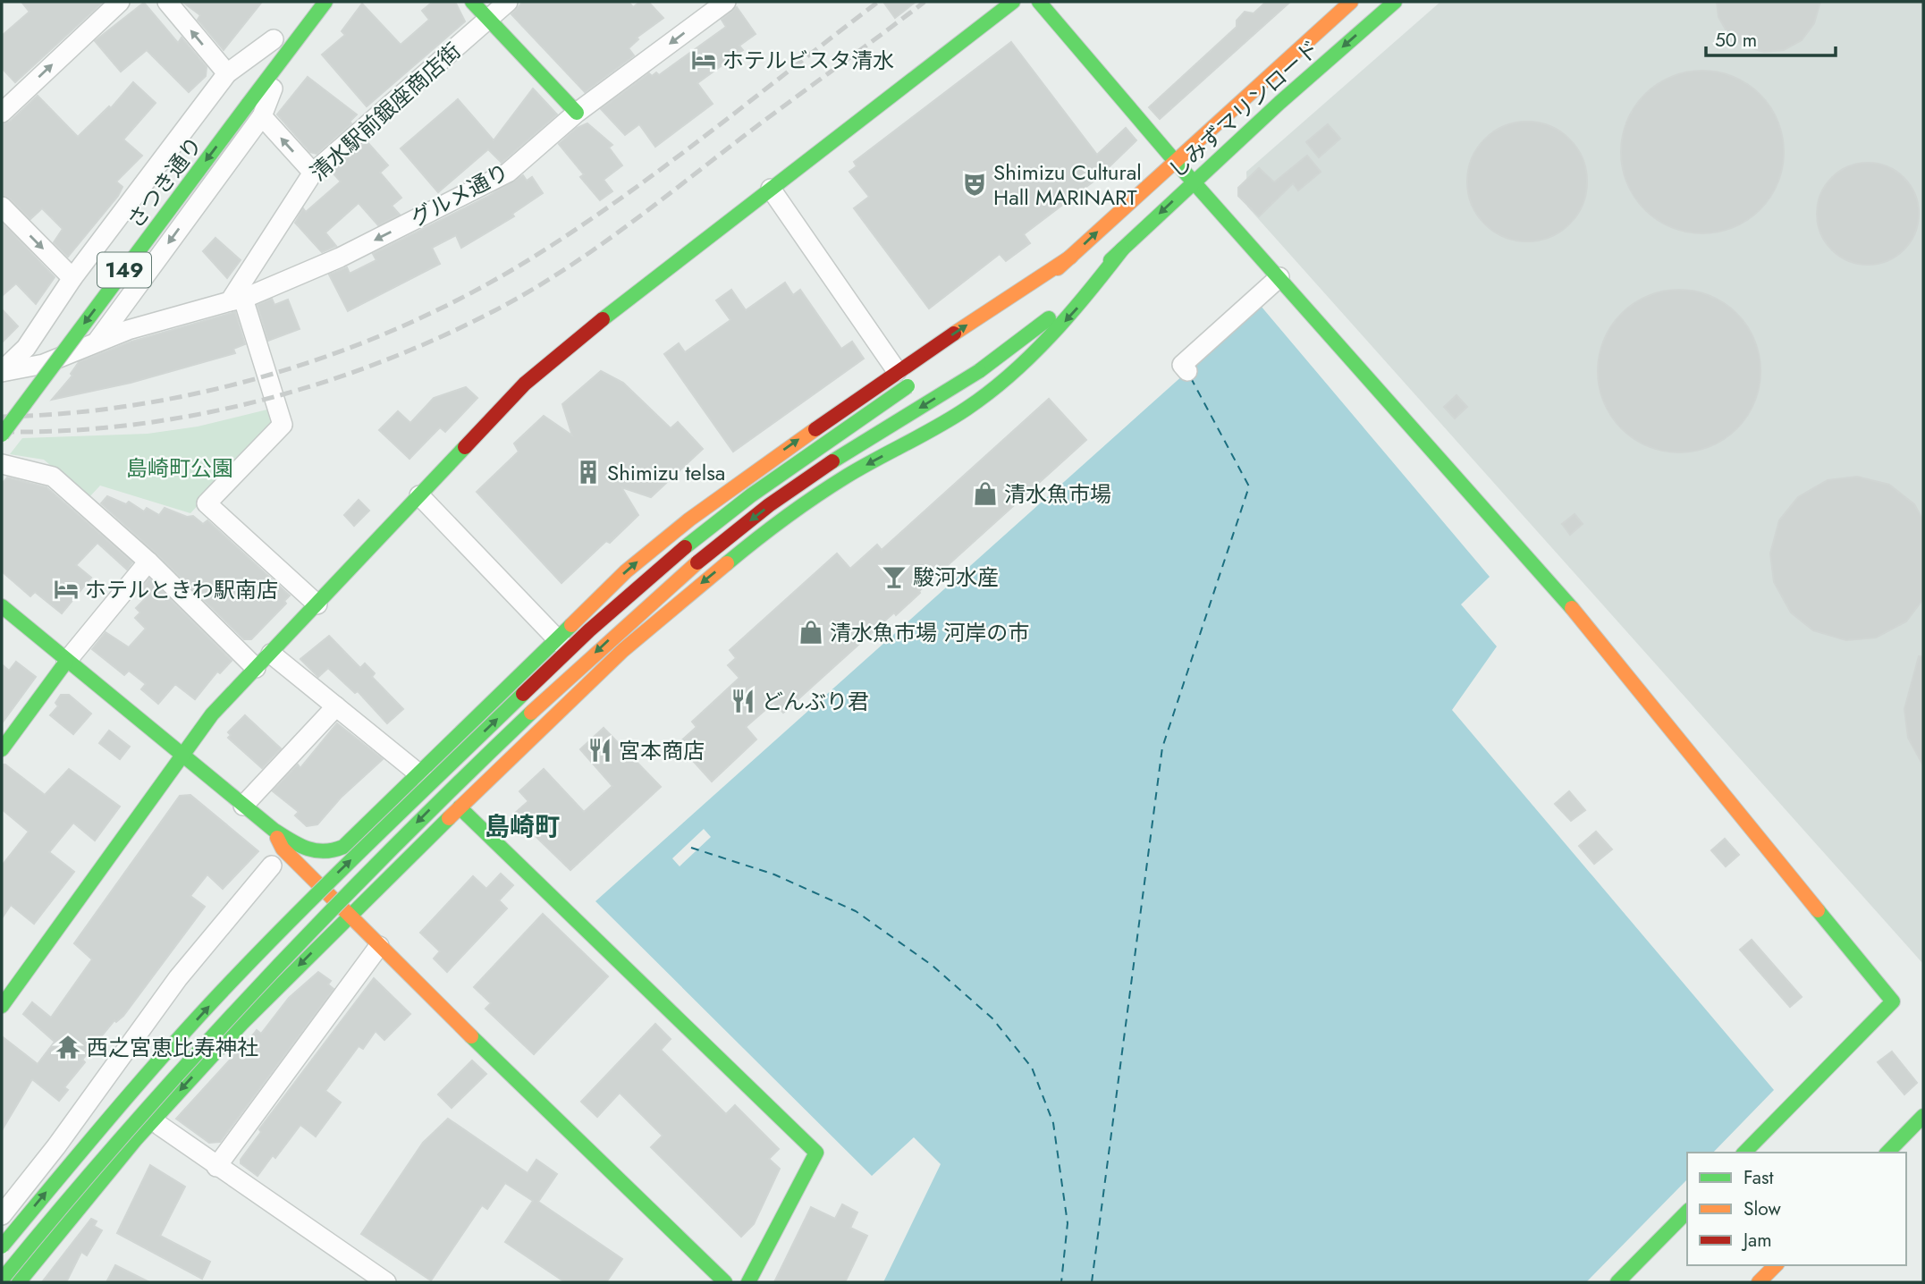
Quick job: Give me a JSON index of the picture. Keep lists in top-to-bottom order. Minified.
{"streets":{"main road":["しみずマリンロード","さつき通り","149"],"street":["清水駅前銀座商店街","グルメ通り"]},"crossings":[["清水駅前銀座商店街","グルメ通り"]],"one_way":["さつき通り","グルメ通り"],"districts":["島崎町"],"parks":["島崎町公園"],"places":{"hotel":["ホテルビスタ清水","ホテルときわ駅南店"],"theatre":["Shimizu Cultural Hall MARINART"],"building":["Shimizu telsa"],"shop":["清水魚市場","清水魚市場 河岸の市"],"bar":["駿河水産"],"restaurant":["どんぶり君","宮本商店"],"temple":["西之宮恵比寿神社"]},"legend":["Fast","Slow","Jam"],"scale_bar":"50 m"}
